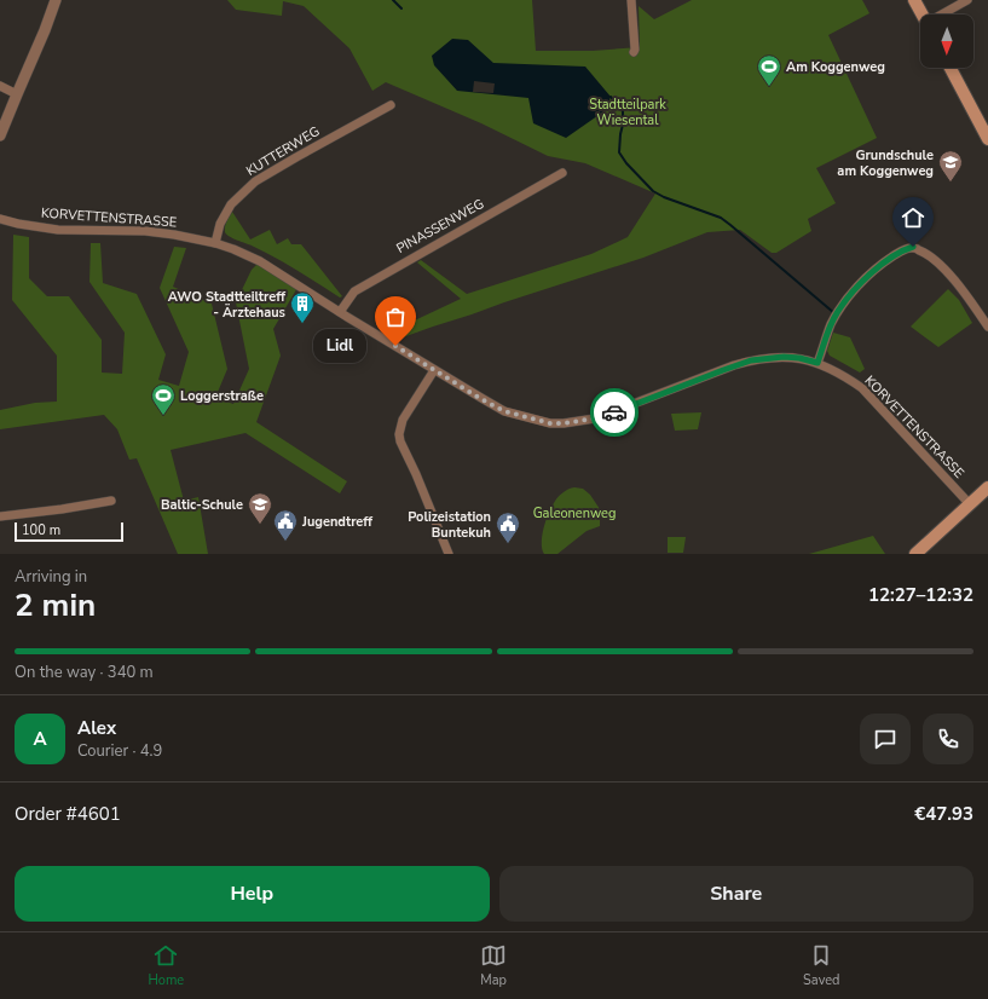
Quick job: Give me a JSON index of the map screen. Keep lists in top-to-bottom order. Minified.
{"streets":{"street":["KUTTERWEG","KORVETTENSTRASSE","PINASSENWEG"]},"crossings":[["KUTTERWEG","KORVETTENSTRASSE"],["KORVETTENSTRASSE","PINASSENWEG"]],"parks":["Stadtteilpark Wiesental","Galeonenweg"],"places":{"sports":["Am Koggenweg","Loggerstraße"],"school or university":["Grundschule am Koggenweg","Baltic-Schule"],"building":["AWO Stadtteiltreff - Ärztehaus"],"other":["Lidl"],"public building":["Jugendtreff","Polizeistation Buntekuh"]},"scale_bar":"100 m","north":"bottom","page":{"bubble":"Lidl","scale":"100 m","heading":["2 min","Arriving in","12:27–12:32"],"panel":["Alex","Courier · 4.9","Order #4601","€47.93"],"bar":"On the way · 340 m","round":"A","buttons":["Help","Share"],"tabs":["Home","Map","Saved"]}}
